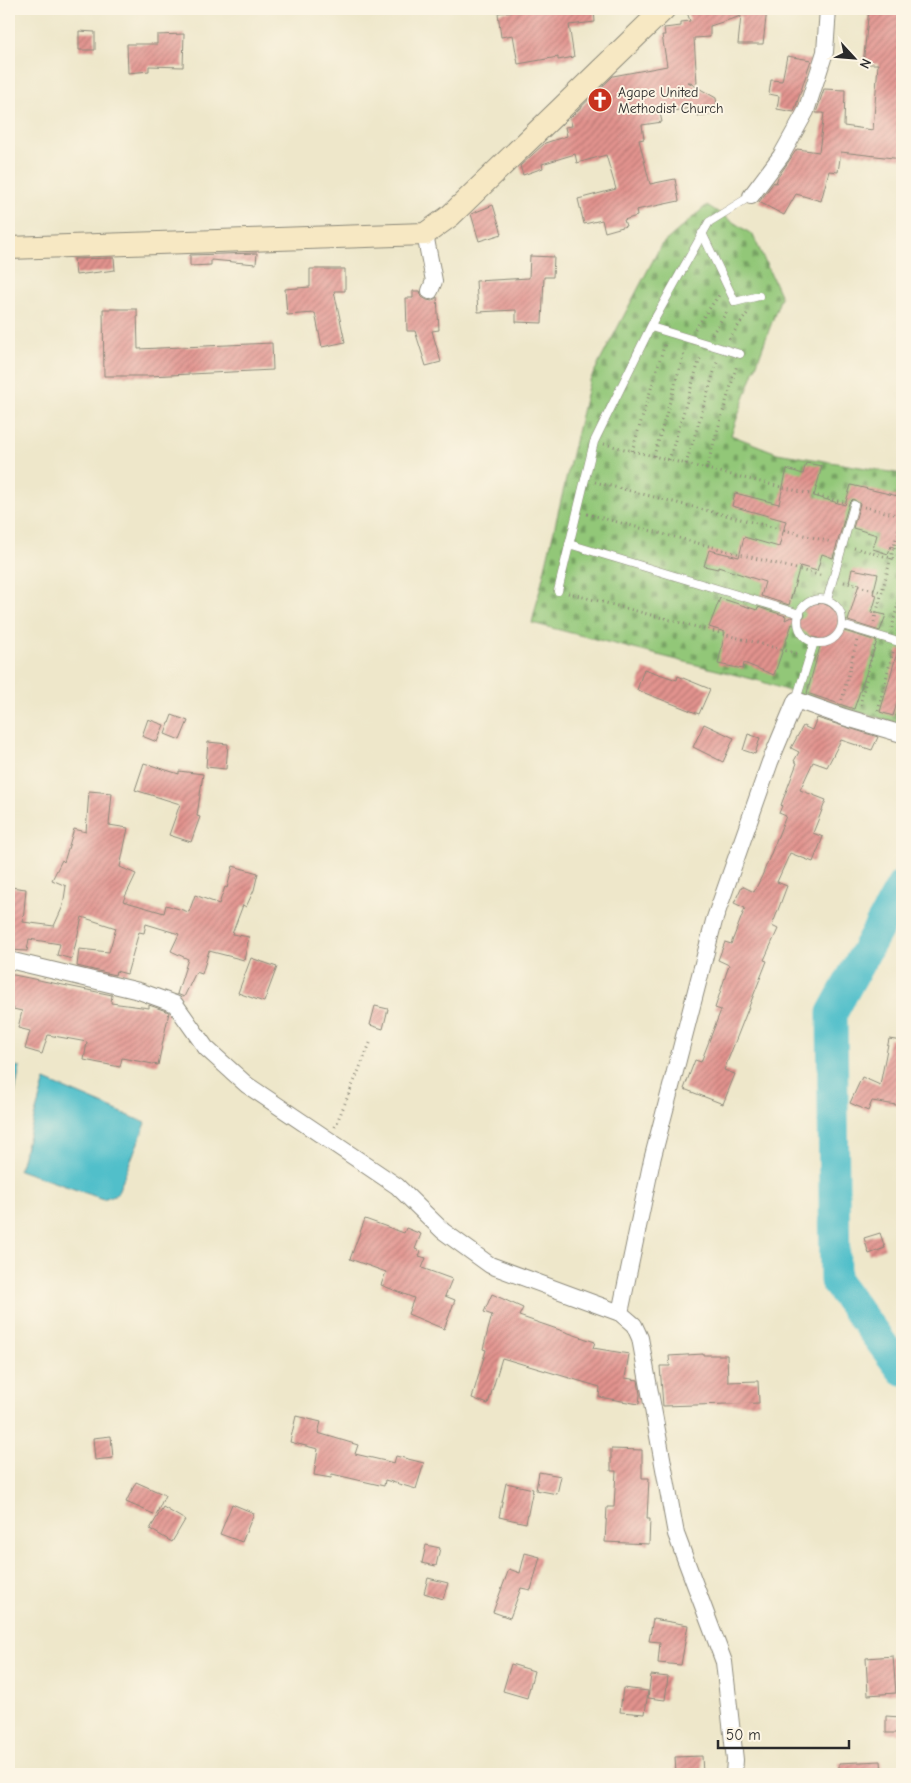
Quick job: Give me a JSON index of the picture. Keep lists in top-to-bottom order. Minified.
{"places":{"church":["Agape United Methodist Church"]},"scale_bar":"50 m","north":"bottom right"}
